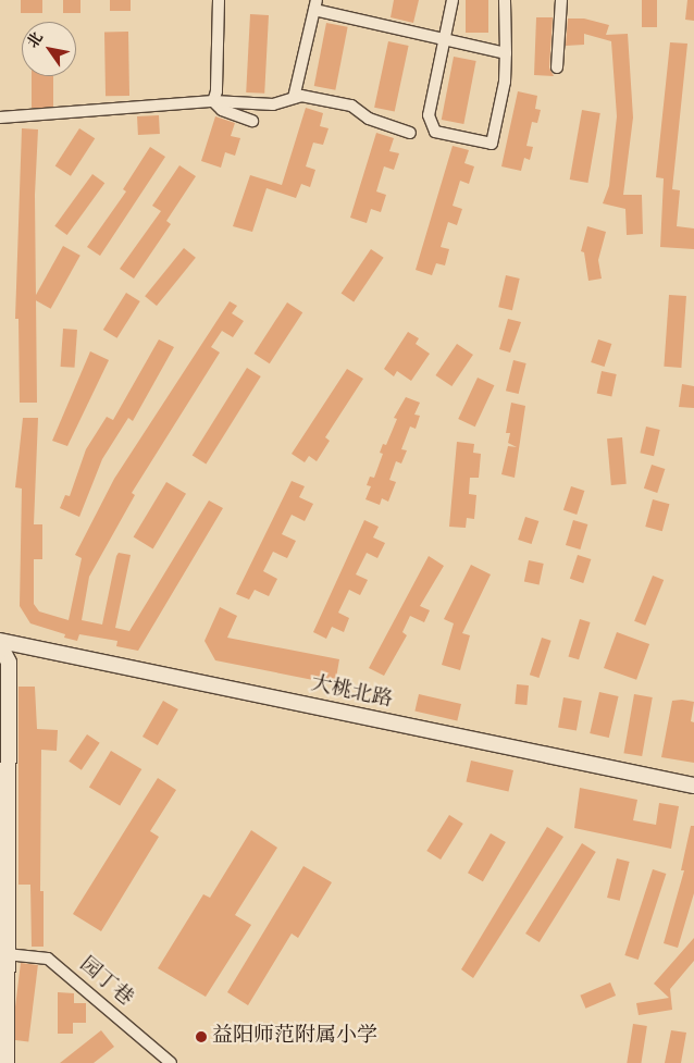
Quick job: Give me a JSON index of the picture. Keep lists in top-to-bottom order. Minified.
{"streets":{"street":["大桃北路","园丁巷"]},"places":["益阳师范附属小学"],"north":"top left"}
